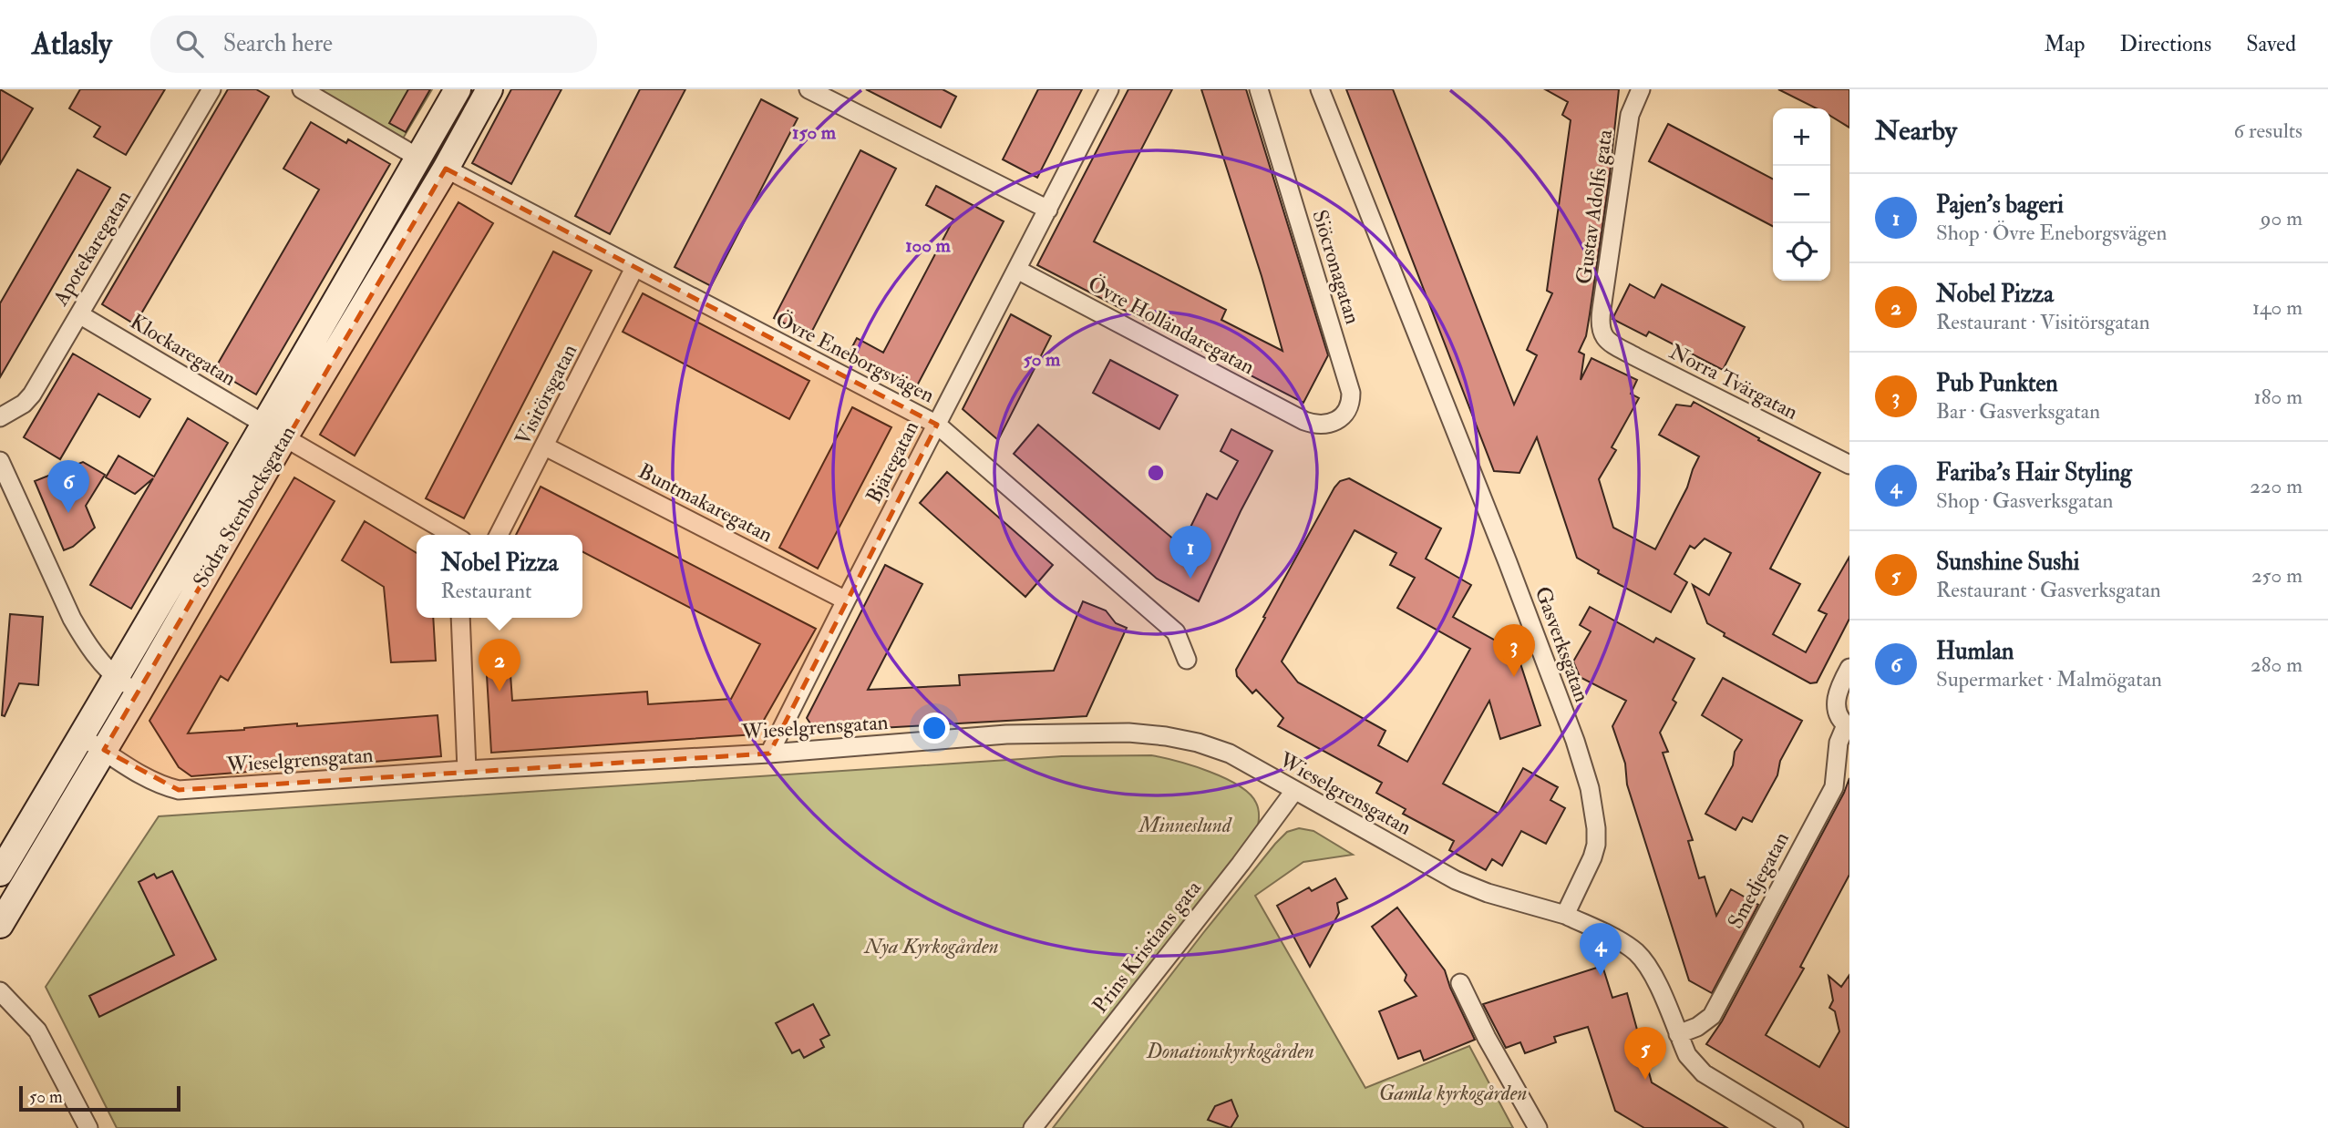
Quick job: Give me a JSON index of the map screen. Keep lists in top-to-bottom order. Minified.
{"streets":{"main road":["Södra Stenbocksgatan"],"street":["Gustav Adolfs gata","Apotekaregatan","Siöcronagatan","Övre Holländaregatan","Klockaregatan","Övre Eneborgsvägen","Norra Tvärgatan","Visitörsgatan","Bjäregatan","Buntmakaregatan","Gasverksgatan","Wieselgrensgatan","Smedjegatan","Prins Kristians gata"]},"crossings":[["Gustav Adolfs gata","Norra Tvärgatan"],["Apotekaregatan","Klockaregatan"],["Siöcronagatan","Övre Holländaregatan"],["Övre Holländaregatan","Bjäregatan"],["Klockaregatan","Södra Stenbocksgatan"],["Övre Eneborgsvägen","Visitörsgatan"],["Övre Eneborgsvägen","Bjäregatan"],["Övre Eneborgsvägen","Södra Stenbocksgatan"],["Visitörsgatan","Buntmakaregatan"],["Bjäregatan","Buntmakaregatan"],["Bjäregatan","Wieselgrensgatan"],["Södra Stenbocksgatan","Wieselgrensgatan"],["Gasverksgatan","Wieselgrensgatan"],["Wieselgrensgatan","Prins Kristians gata"]],"parks":["Minneslund","Nya Kyrkogården","Donationskyrkogården","Gamla kyrkogården"],"scale_bar":"50 m","page":{"header":"Atlasly","search":"Search here","nav":["Map","Directions","Saved"],"heading":["Nearby","6 results"],"map_buttons":["+","−"],"list":[{"mark":"1","name":"Pajen's bageri","note":"Shop · Övre Eneborgsvägen","value":"90 m"},{"mark":"2","name":"Nobel Pizza","note":"Restaurant · Visitörsgatan","value":"140 m"},{"mark":"3","name":"Pub Punkten","note":"Bar · Gasverksgatan","value":"180 m"},{"mark":"4","name":"Fariba's Hair Styling","note":"Shop · Gasverksgatan","value":"220 m"},{"mark":"5","name":"Sunshine Sushi","note":"Restaurant · Gasverksgatan","value":"250 m"},{"mark":"6","name":"Humlan","note":"Supermarket · Malmögatan","value":"280 m"}],"pins":["6","1","3","2","4","5"],"popup":["Nobel Pizza","Restaurant"],"scale":"50 m"},"rings":["150 m","100 m","50 m"]}
